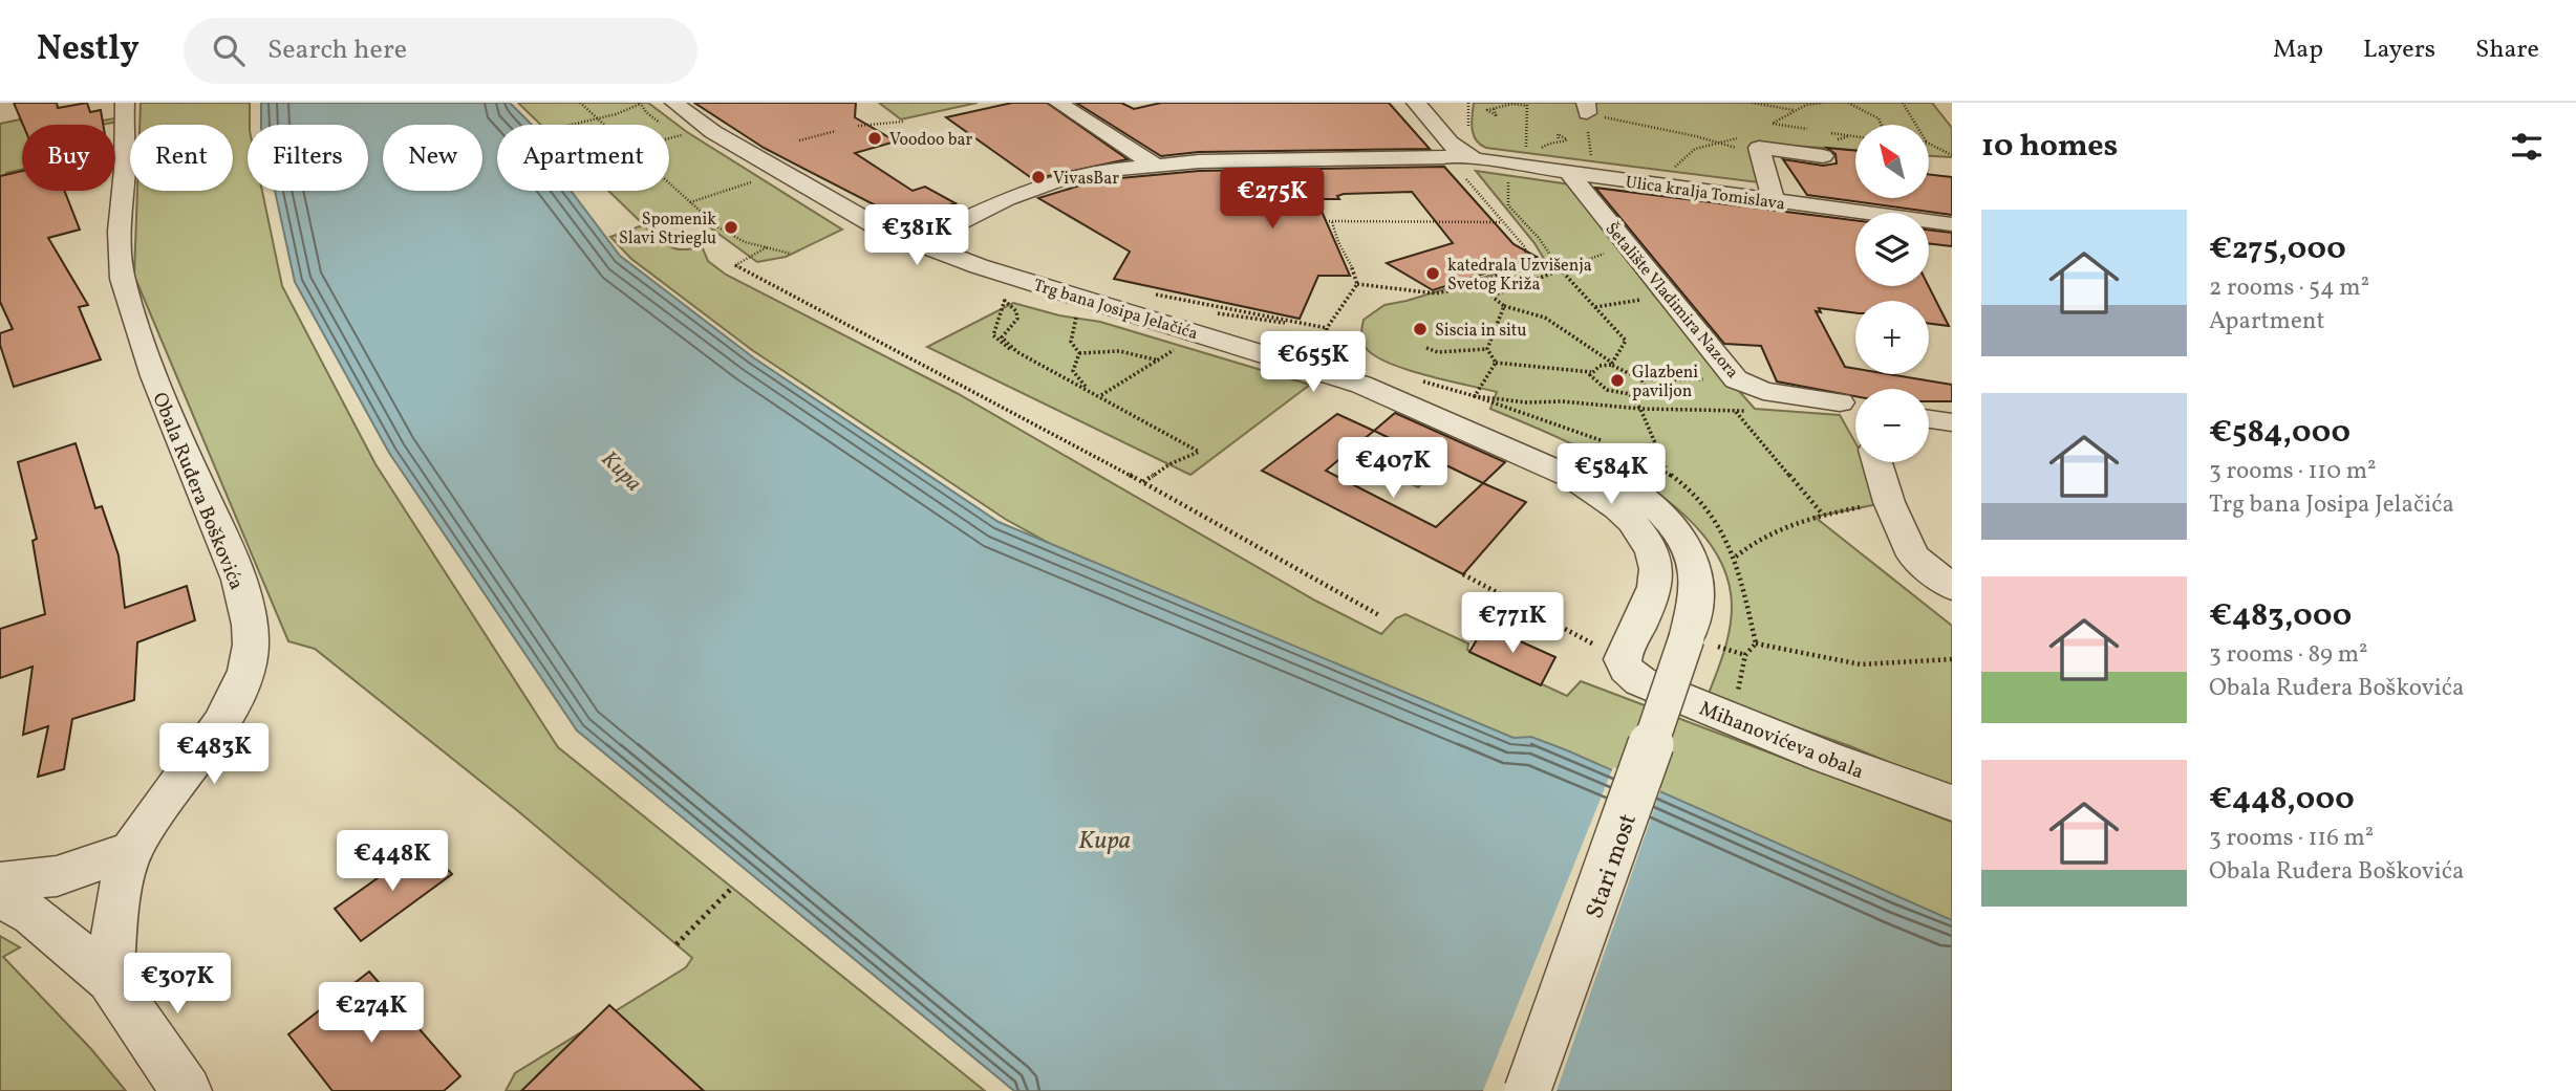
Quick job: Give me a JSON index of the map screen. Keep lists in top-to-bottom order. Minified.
{"streets":{"street":["Ulica kralja Tomislava","Šetalište Vladimira Nazora","Trg bana Josipa Jelačića","Obala Ruđera Boškovića","Mihanovićeva obala","Stari most"]},"crossings":[["Ulica kralja Tomislava","Šetalište Vladimira Nazora"],["Trg bana Josipa Jelačića","Mihanovićeva obala"],["Trg bana Josipa Jelačića","Stari most"]],"water":["Kupa"],"places":["Voodoo bar","VivasBar","Spomenik Slavi Strieglu","katedrala Uzvišenja Svetog Križa","Siscia in situ","Glazbeni paviljon"],"north":"top left","page":{"header":"Nestly","search":"Search here","nav":["Map","Layers","Share"],"heading":"10 homes","map_buttons":["+","−"],"chip":["Buy","Rent","Filters","New","Apartment"],"price":["€275K","€381K","€655K","€407K","€584K","€771K","€483K","€448K","€307K","€274K"],"list":[{"name":"€275,000","note":"2 rooms · 54 m² · Apartment"},{"name":"€584,000","note":"3 rooms · 110 m² · Trg bana Josipa Jelačića"},{"name":"€483,000","note":"3 rooms · 89 m² · Obala Ruđera Boškovića"},{"name":"€448,000","note":"3 rooms · 116 m² · Obala Ruđera Boškovića"}]}}
